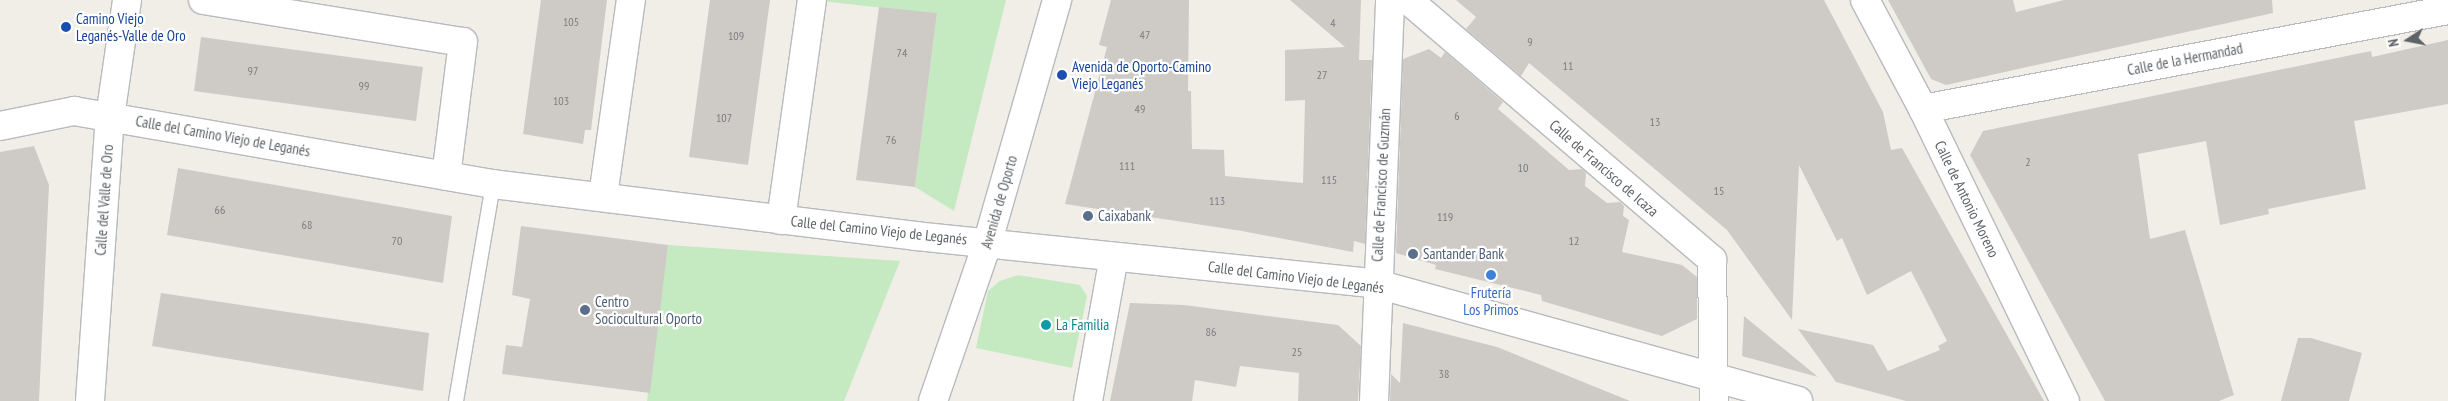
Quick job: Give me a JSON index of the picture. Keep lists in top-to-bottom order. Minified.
{"streets":{"street":["Calle de la Hermandad","Calle del Camino Viejo de Leganés","Calle de Francisco de Icaza","Calle de Francisco de Guzmán","Calle de Antonio Moreno","Calle del Valle de Oro","Avenida de Oporto"]},"crossings":[["Calle de la Hermandad","Calle de Antonio Moreno"],["Calle del Camino Viejo de Leganés","Calle de Francisco de Icaza"],["Calle del Camino Viejo de Leganés","Calle de Francisco de Guzmán"],["Calle del Camino Viejo de Leganés","Calle del Valle de Oro"],["Calle del Camino Viejo de Leganés","Avenida de Oporto"]],"places":["Camino Viejo Leganés-Valle de Oro","Avenida de Oporto-Camino Viejo Leganés","Caixabank","Santander Bank","Frutería Los Primos","Centro Sociocultural Oporto","La Familia"],"house_numbers":["105","4","47","109","9","74","11","97","27","99","103","49","6","107","13","76","2","111","10","115","15","113","66","119","68","70","12","86","25","38"],"north":"left"}
